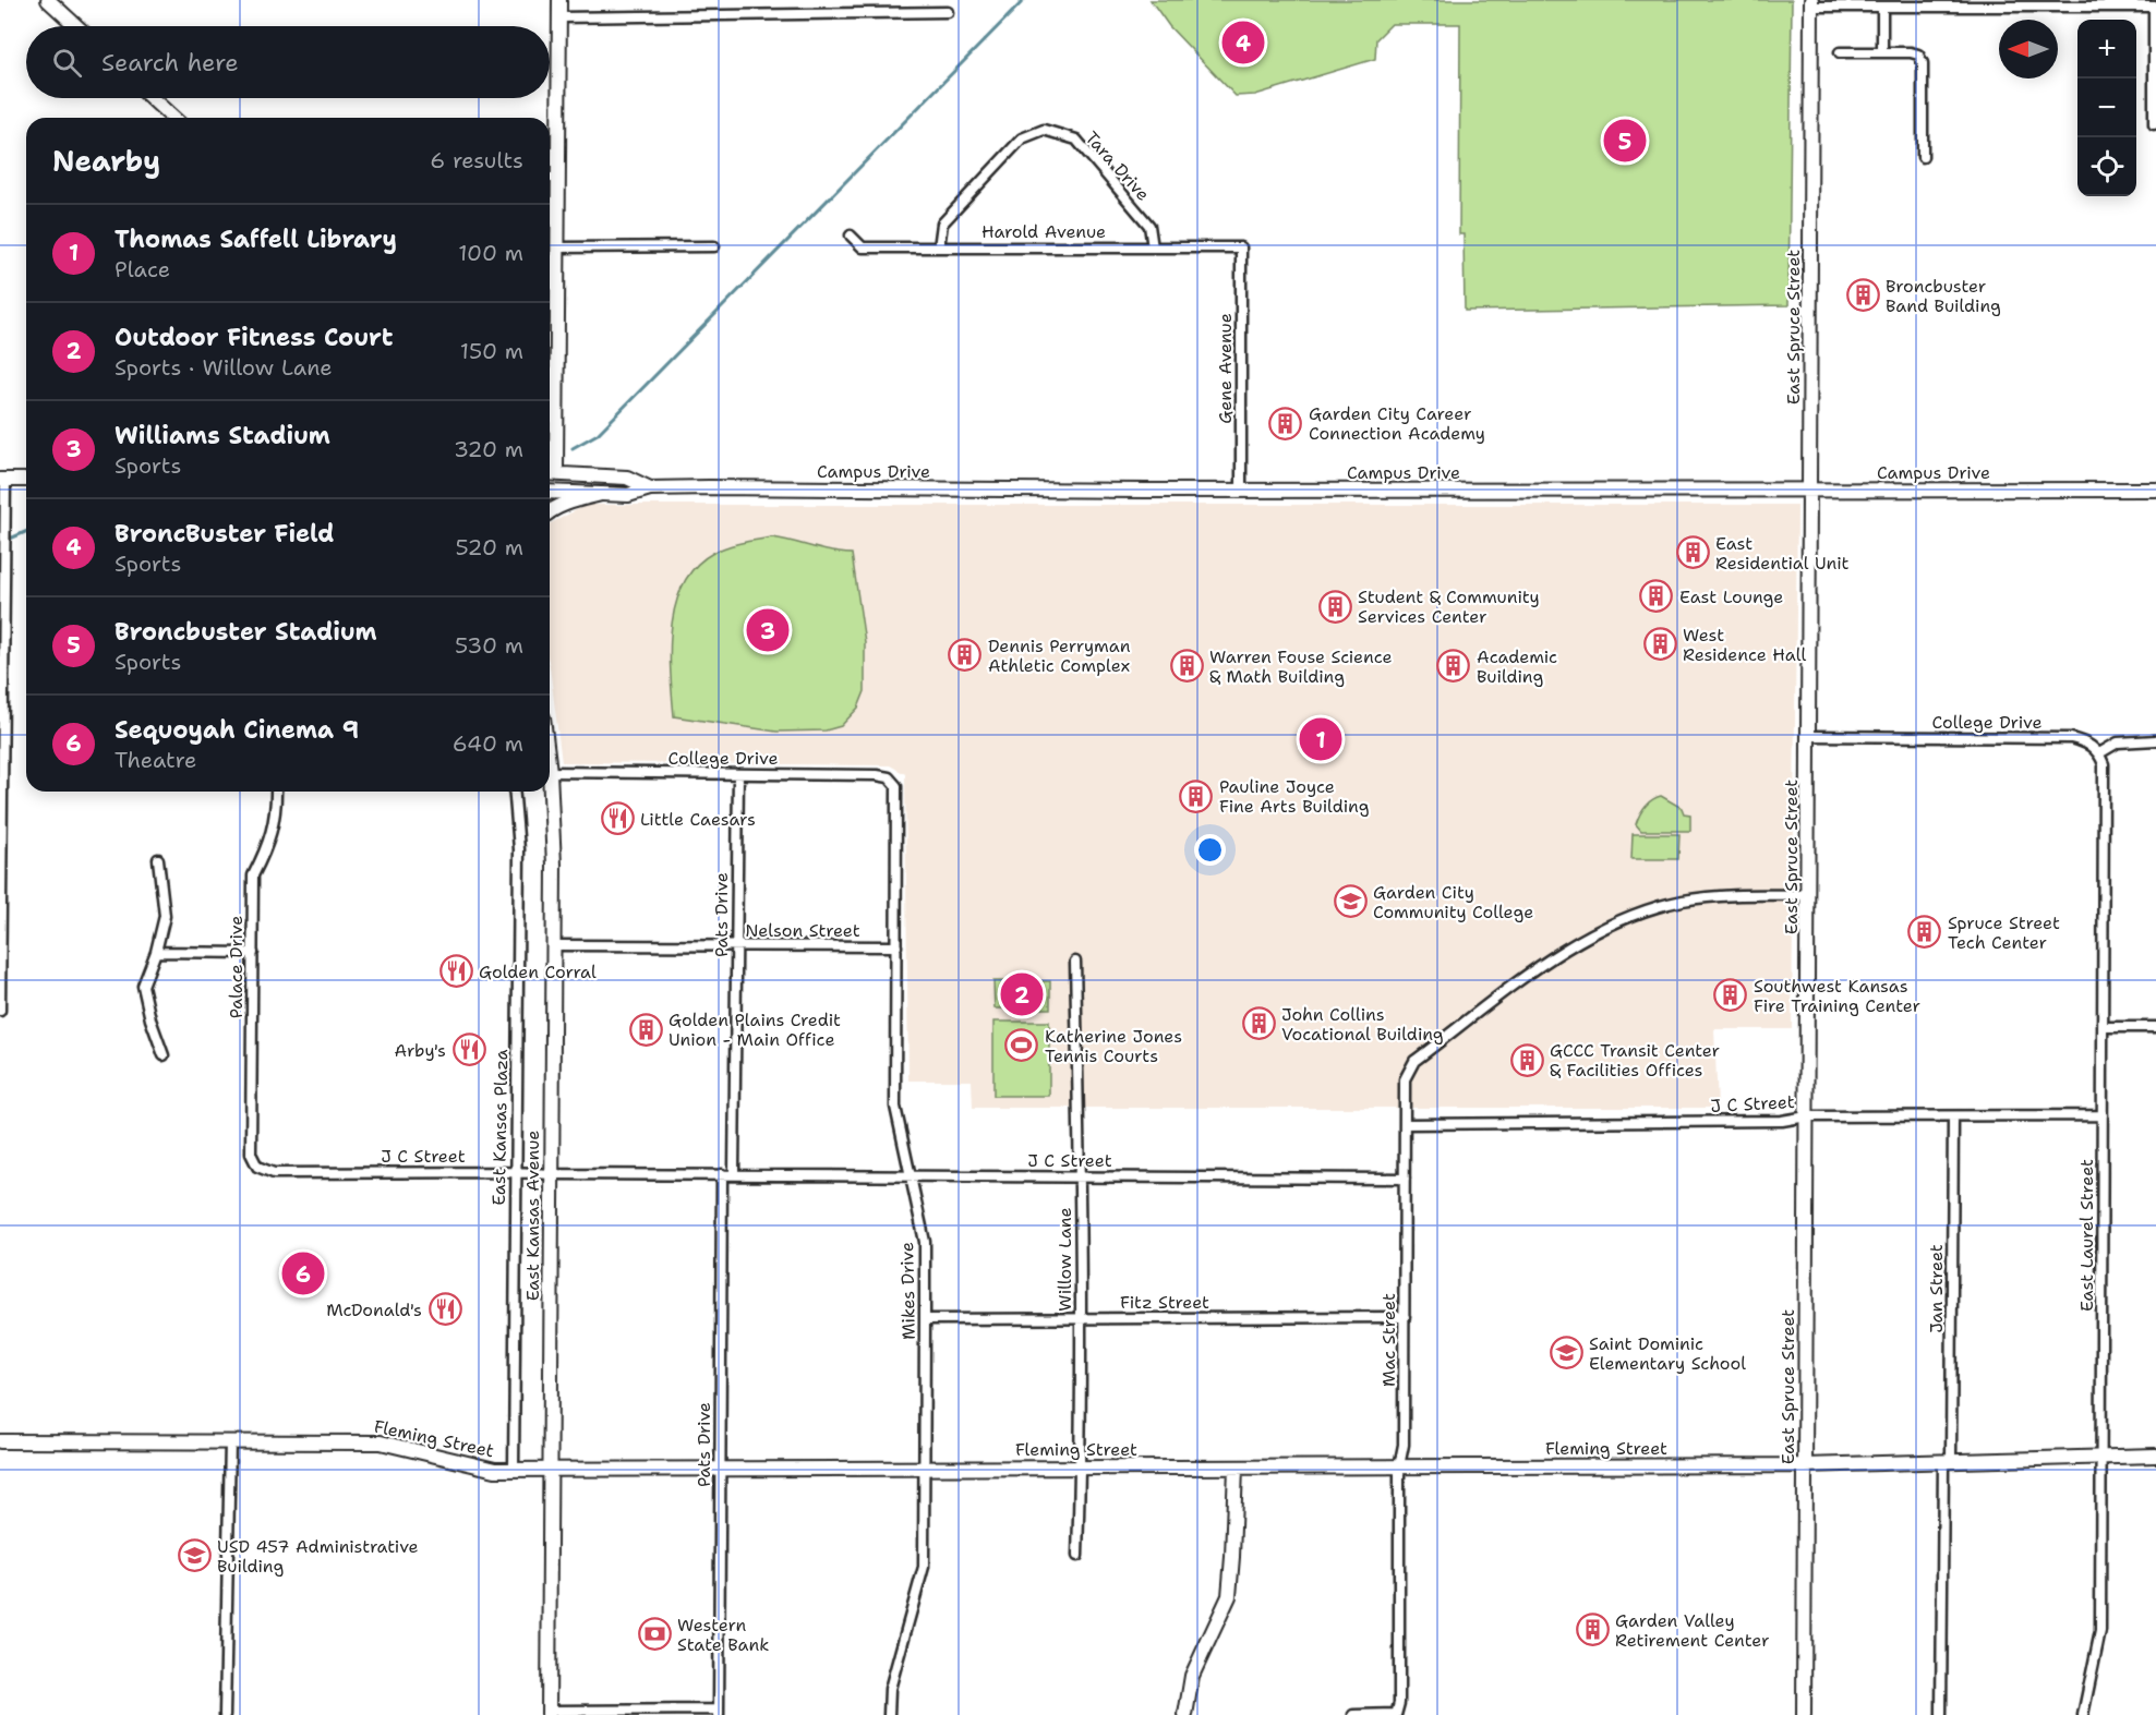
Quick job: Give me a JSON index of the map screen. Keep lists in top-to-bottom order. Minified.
{"streets":{"street":["Tara Drive","Harold Avenue","East Spruce Street","Gene Avenue","Campus Drive","College Drive","Pats Drive","Nelson Street","Palace Drive","J C Street","East Kansas Plaza","East Kansas Avenue","East Laurel Street","Willow Lane","Jan Street","Mikes Drive","Fitz Street","Mac Street","Fleming Street"]},"crossings":[["Tara Drive","Harold Avenue"],["Harold Avenue","Gene Avenue"],["East Spruce Street","Campus Drive"],["East Spruce Street","College Drive"],["East Spruce Street","J C Street"],["East Spruce Street","Mac Street"],["East Spruce Street","Fleming Street"],["Gene Avenue","Campus Drive"],["College Drive","Pats Drive"],["College Drive","East Laurel Street"],["College Drive","Mikes Drive"],["Pats Drive","Nelson Street"],["Pats Drive","J C Street"],["Pats Drive","Fleming Street"],["Nelson Street","East Kansas Avenue"],["Nelson Street","Mikes Drive"],["Palace Drive","J C Street"],["J C Street","East Kansas Plaza"],["J C Street","East Kansas Avenue"],["J C Street","East Laurel Street"],["J C Street","Willow Lane"],["J C Street","Jan Street"],["J C Street","Mikes Drive"],["J C Street","Mac Street"],["East Kansas Plaza","Fleming Street"],["East Kansas Avenue","Fleming Street"],["East Laurel Street","Fleming Street"],["Willow Lane","Fitz Street"],["Willow Lane","Fleming Street"],["Jan Street","Fleming Street"],["Mikes Drive","Fitz Street"],["Mikes Drive","Fleming Street"],["Fitz Street","Mac Street"],["Mac Street","Fleming Street"]],"places":{"building":["Broncbuster Band Building","Garden City Career Connection Academy","East Residential Unit","East Lounge","Student & Community Services Center","West Residence Hall","Dennis Perryman Athletic Complex","Warren Fouse Science & Math Building","Academic Building","Pauline Joyce Fine Arts Building","Spruce Street Tech Center","Southwest Kansas Fire Training Center","John Collins Vocational Building","Golden Plains Credit Union - Main Office","GCCC Transit Center & Facilities Offices","Garden Valley Retirement Center"],"restaurant":["Little Caesars","Golden Corral","Arby's","McDonald's"],"school or university":["Garden City Community College","Saint Dominic Elementary School","USD 457 Administrative Building"],"sports":["Katherine Jones Tennis Courts"],"bank":["Western State Bank"]},"north":"left","page":{"pins":["4","5","3","1","2","6"],"map_buttons":["+","−"],"search":"Search here","heading":["Nearby","6 results"],"list":[{"mark":"1","name":"Thomas Saffell Library","note":"Place","value":"100 m"},{"mark":"2","name":"Outdoor Fitness Court","note":"Sports · Willow Lane","value":"150 m"},{"mark":"3","name":"Williams Stadium","note":"Sports","value":"320 m"},{"mark":"4","name":"BroncBuster Field","note":"Sports","value":"520 m"},{"mark":"5","name":"Broncbuster Stadium","note":"Sports","value":"530 m"},{"mark":"6","name":"Sequoyah Cinema 9","note":"Theatre","value":"640 m"}]}}
